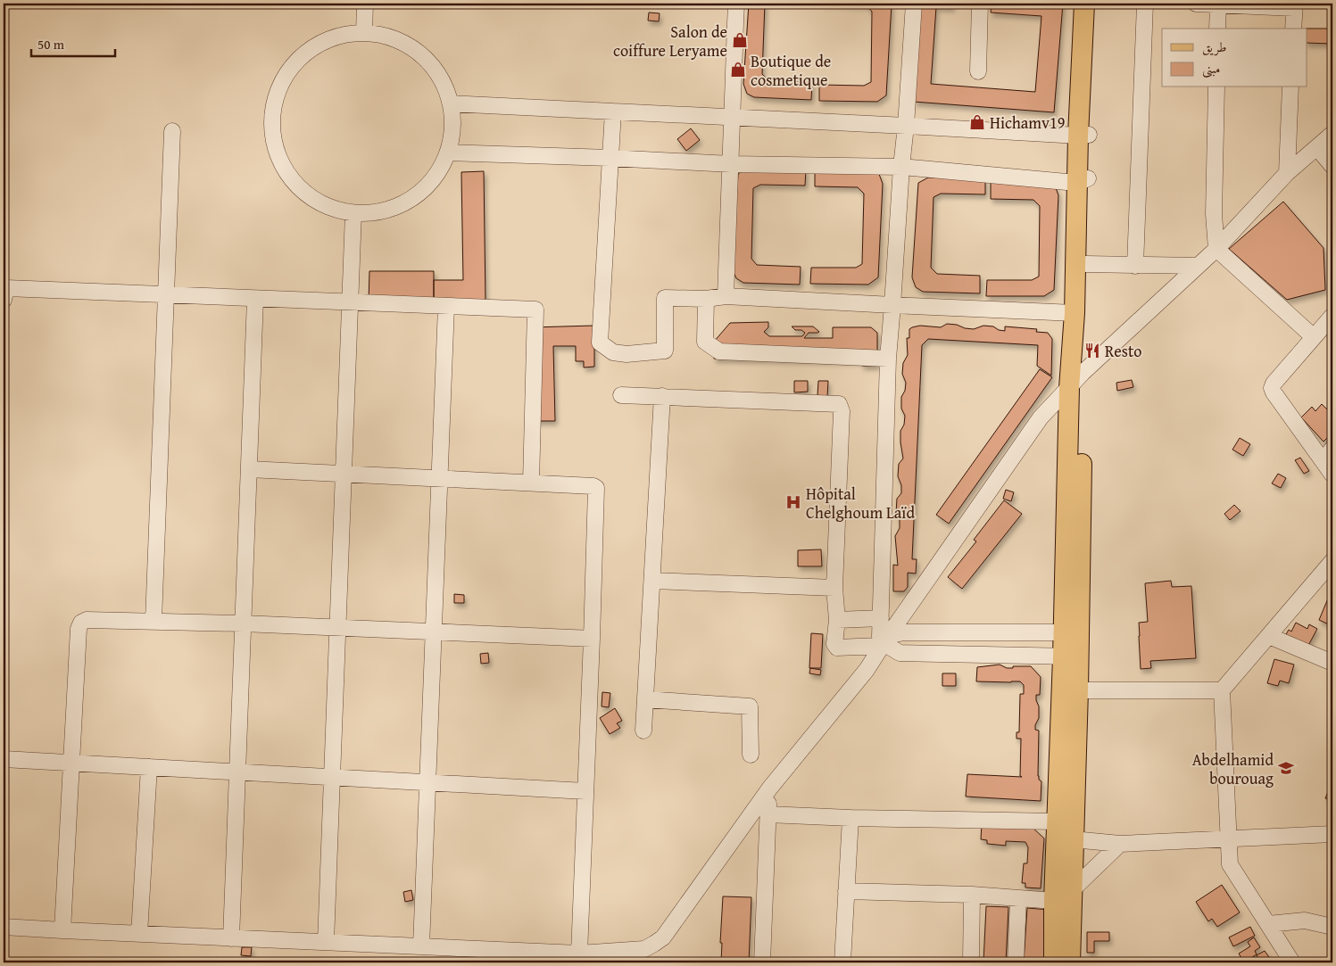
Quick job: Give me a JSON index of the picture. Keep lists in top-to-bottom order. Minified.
{"places":{"shop":["Salon de coiffure Leryame","Boutique de cosmetique","Hichamv19"],"restaurant":["Resto"],"hospital":["Hôpital Chelghoum Laïd"],"school or university":["Abdelhamid bourouag"]},"legend":["طريق","مبنى"],"scale_bar":"50 m"}
